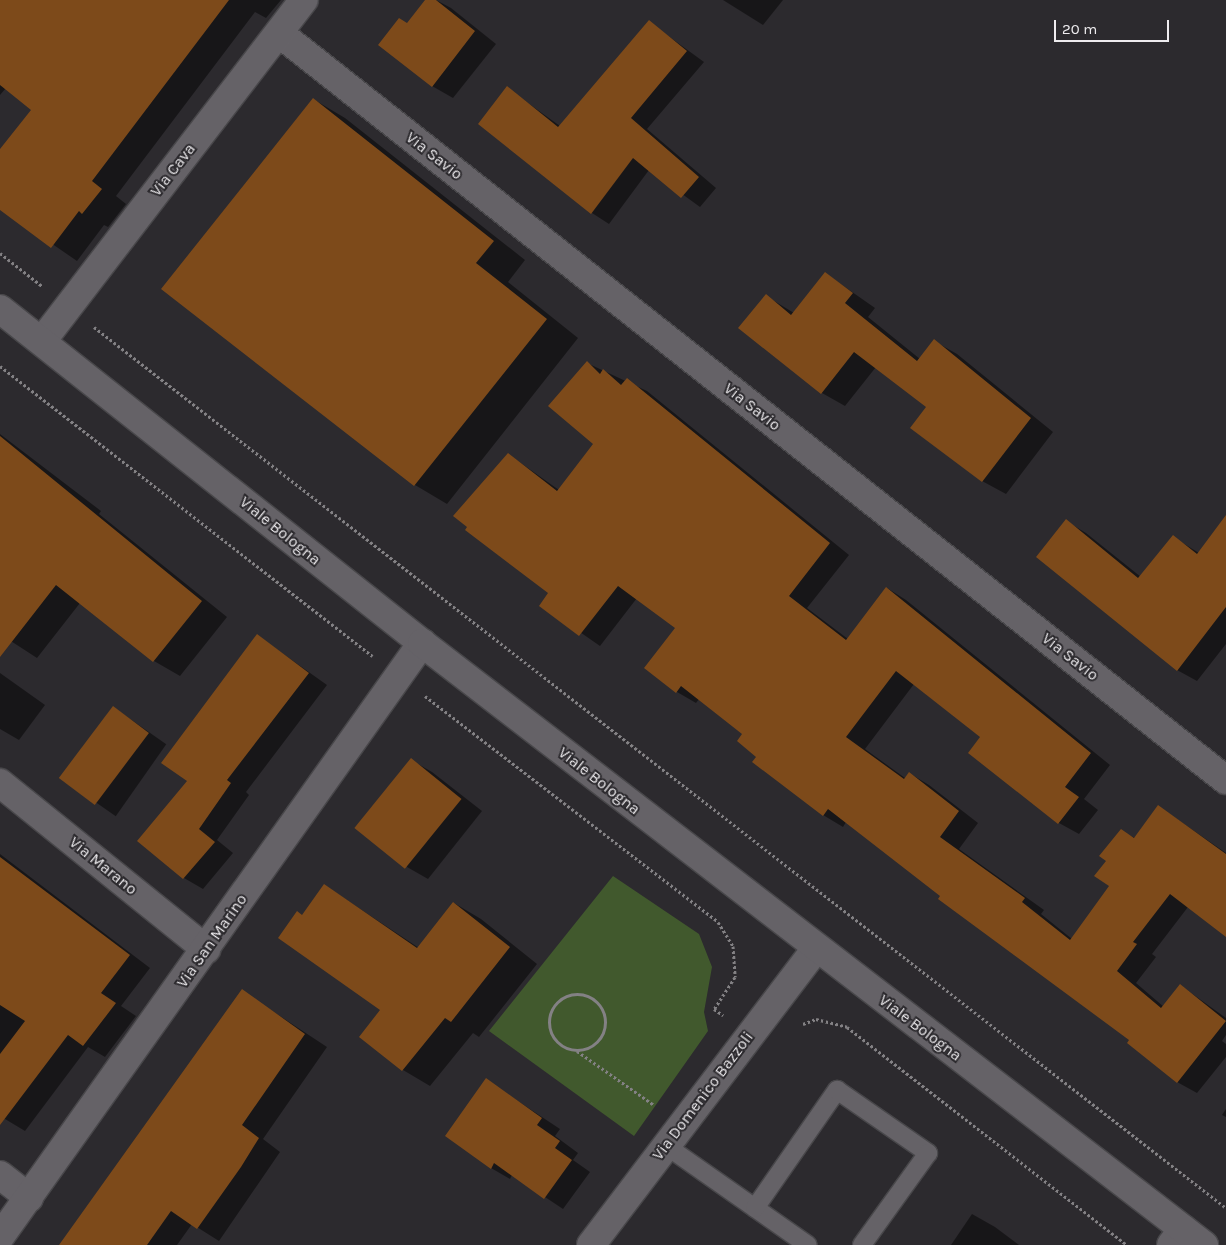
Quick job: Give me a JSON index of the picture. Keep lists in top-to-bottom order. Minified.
{"streets":{"street":["Via Savio","Via Cava","Viale Bologna","Via Marano","Via San Marino","Via Domenico Bazzoli"]},"crossings":[["Via Savio","Via Cava"],["Via Cava","Viale Bologna"],["Viale Bologna","Via San Marino"],["Viale Bologna","Via Domenico Bazzoli"],["Via Marano","Via San Marino"]],"scale_bar":"20 m"}
